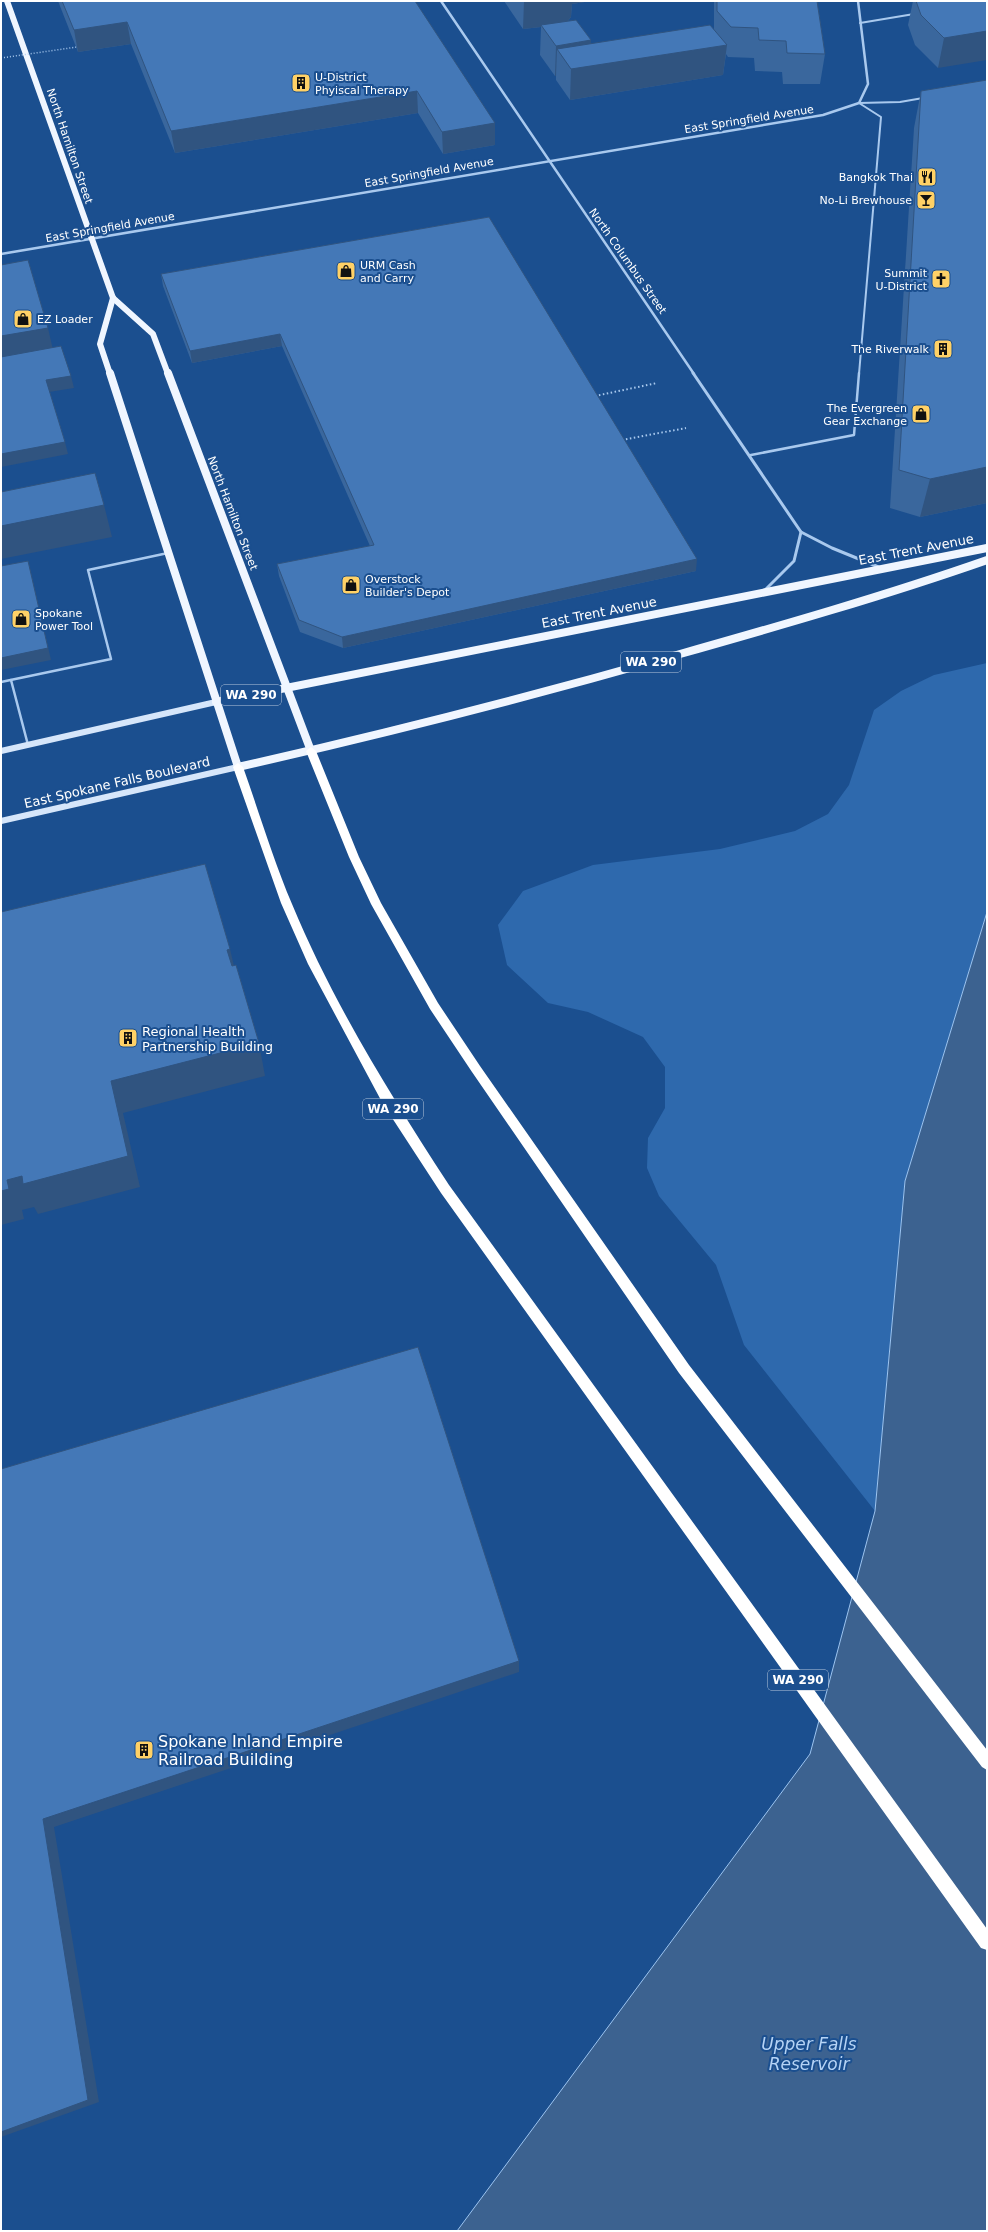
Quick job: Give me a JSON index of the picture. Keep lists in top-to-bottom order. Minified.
{"streets":{"highway":["WA 290"],"main road":["North Hamilton Street","East Trent Avenue","East Spokane Falls Boulevard"],"street":["East Springfield Avenue","North Columbus Street"]},"crossings":[["East Springfield Avenue","North Hamilton Street"],["East Springfield Avenue","North Columbus Street"],["North Hamilton Street","East Trent Avenue"],["North Columbus Street","East Trent Avenue"],["East Trent Avenue","WA 290"],["East Trent Avenue","East Spokane Falls Boulevard"],["WA 290","East Spokane Falls Boulevard"]],"water":["Upper Falls Reservoir"],"places":{"building":["U-District Phyiscal Therapy","The Riverwalk","Regional Health Partnership Building","Spokane Inland Empire Railroad Building"],"restaurant":["Bangkok Thai"],"bar":["No-Li Brewhouse"],"shop":["URM Cash and Carry","EZ Loader","The Evergreen Gear Exchange","Overstock Builder's Depot","Spokane Power Tool"],"church":["Summit U-District"]}}
